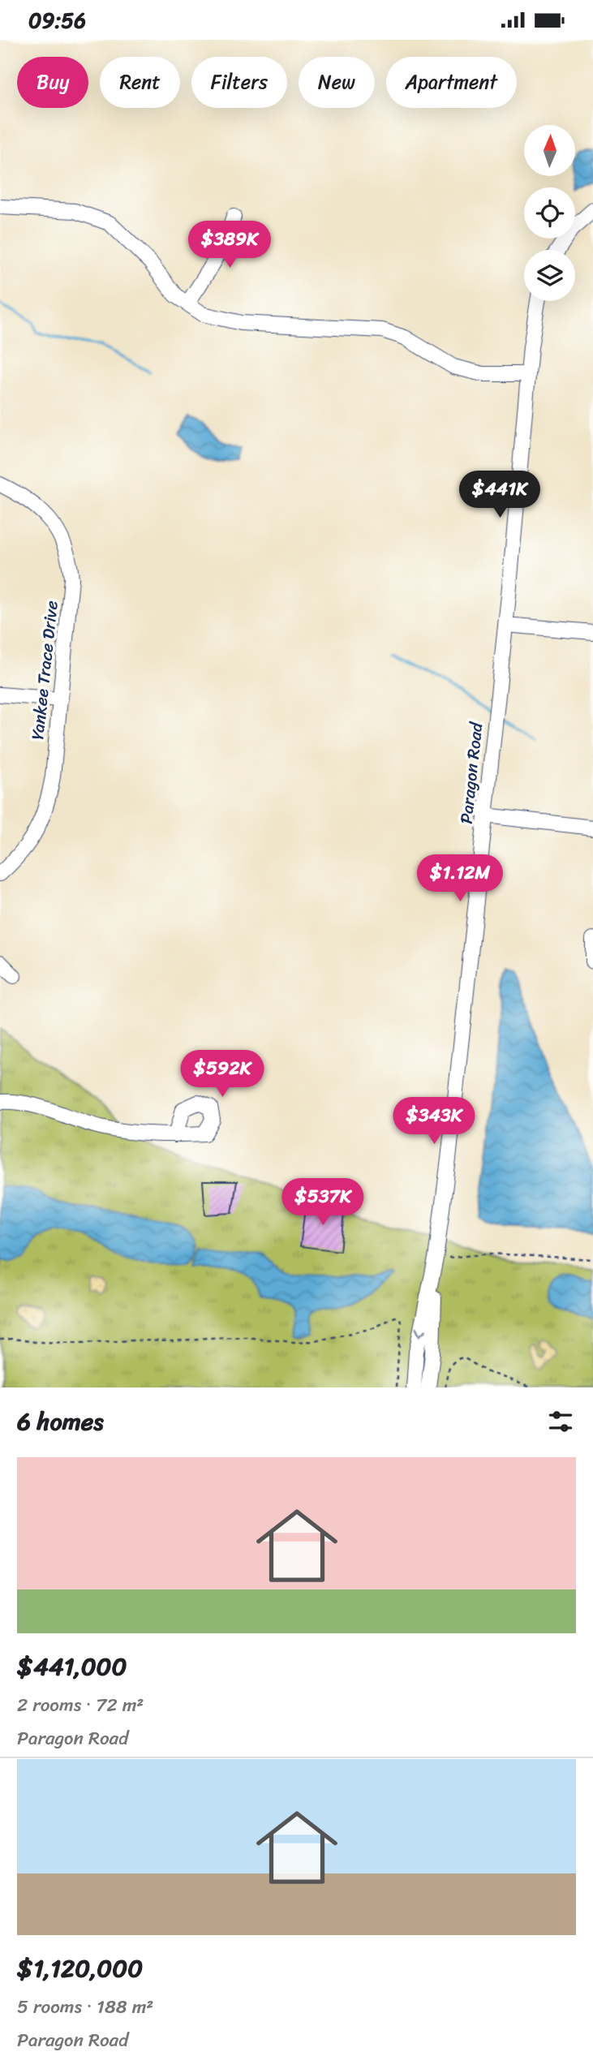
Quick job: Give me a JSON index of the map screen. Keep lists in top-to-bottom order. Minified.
{"streets":{"street":["Yankee Trace Drive","Paragon Road"]},"north":"top","page":{"status":"09:56","chip":["Buy","Rent","Filters","New","Apartment"],"price":["$389K","$441K","$1.12M","$592K","$343K","$537K"],"heading":"6 homes","list":[{"name":"$441,000","note":"2 rooms · 72 m² · Paragon Road"},{"name":"$1,120,000","note":"5 rooms · 188 m² · Paragon Road"}]}}
